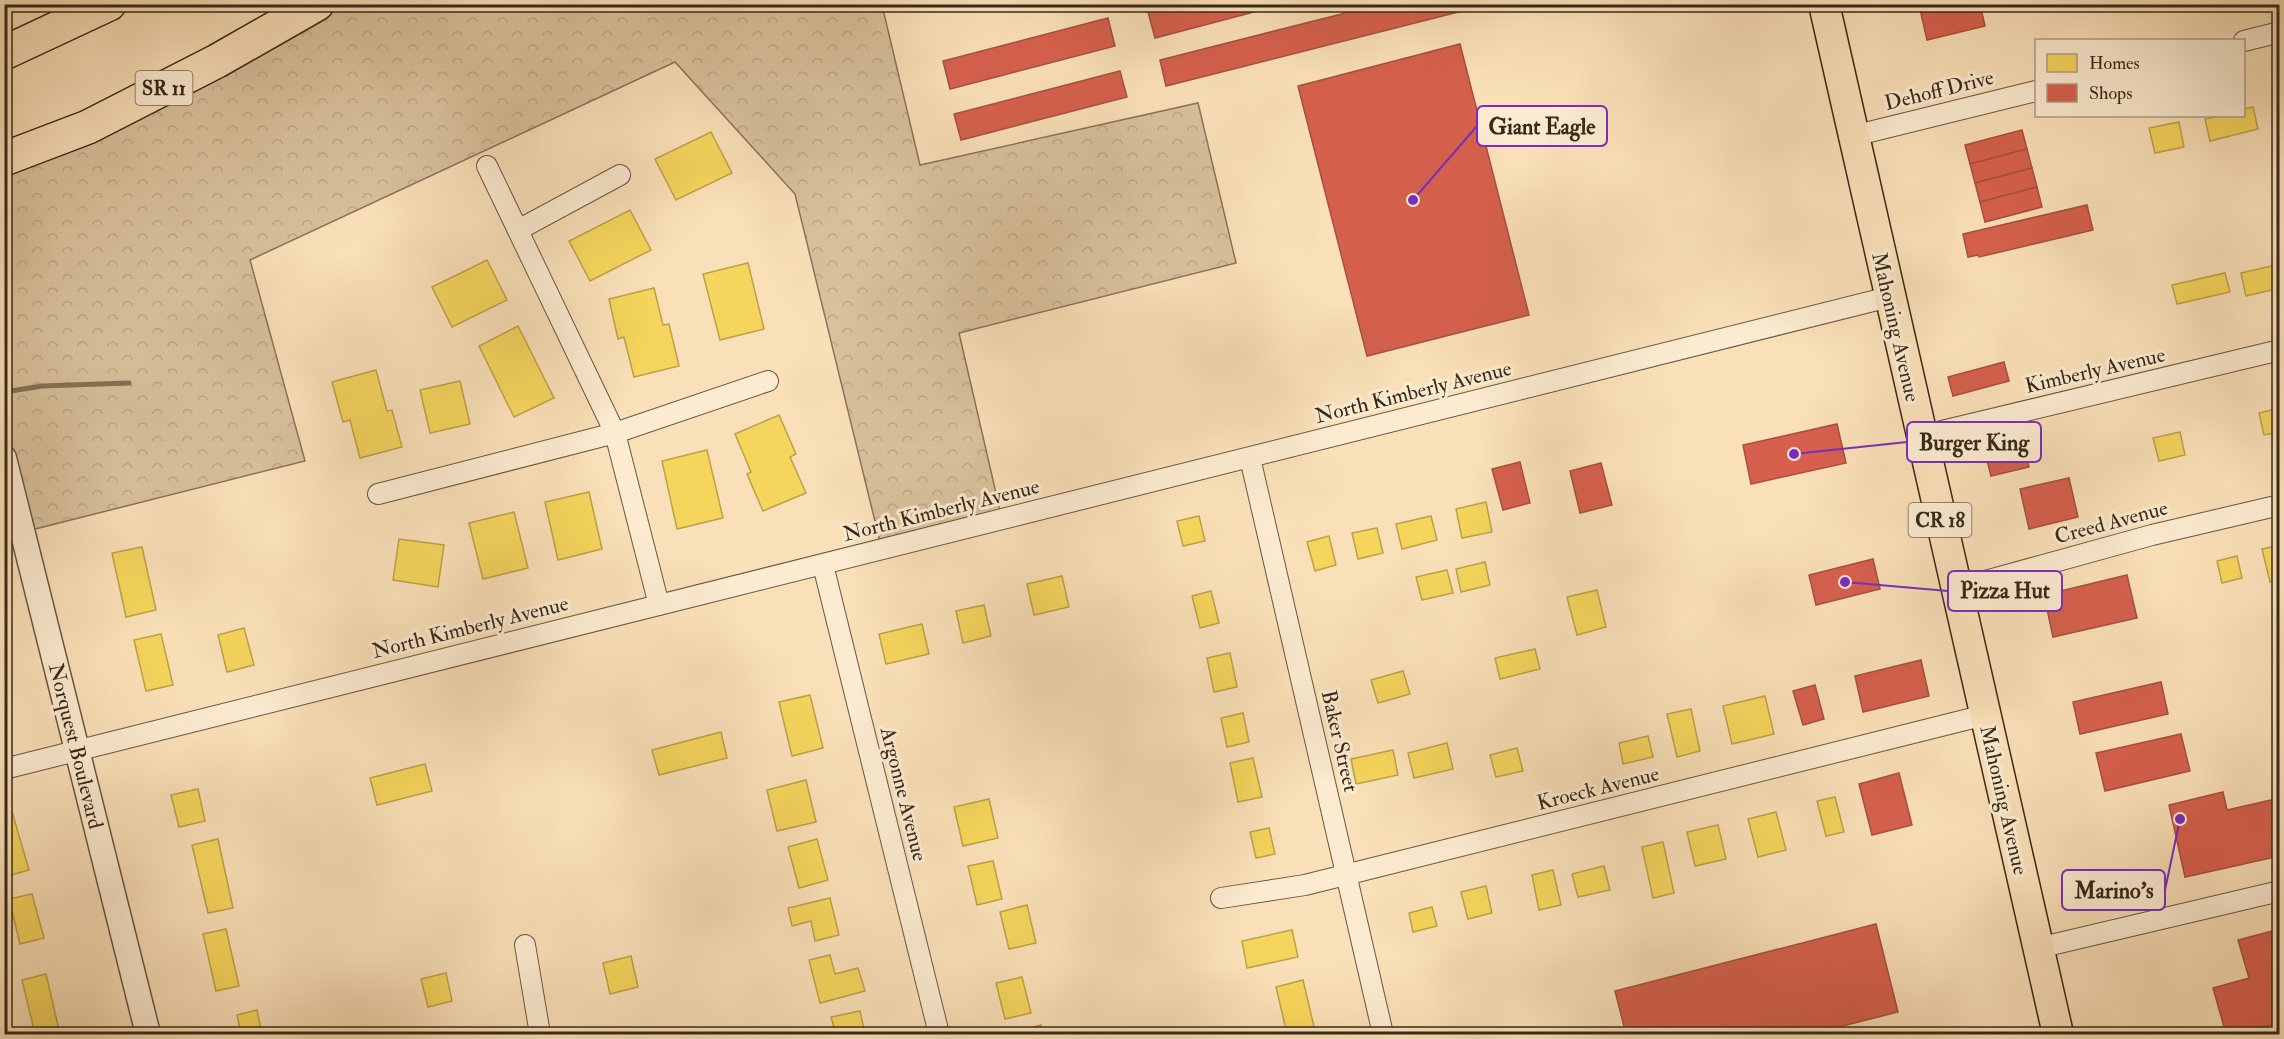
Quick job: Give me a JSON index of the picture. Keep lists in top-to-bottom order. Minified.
{"streets":{"highway":["SR 11"],"main road":["Mahoning Avenue","CR 18"],"street":["Dehoff Drive","Kimberly Avenue","North Kimberly Avenue","Creed Avenue","Baker Street","Norquest Boulevard","Kroeck Avenue","Argonne Avenue"]},"crossings":[["Dehoff Drive","Mahoning Avenue"],["Mahoning Avenue","Kimberly Avenue"],["Mahoning Avenue","North Kimberly Avenue"],["Mahoning Avenue","Creed Avenue"],["Mahoning Avenue","Kroeck Avenue"],["North Kimberly Avenue","Baker Street"],["North Kimberly Avenue","Norquest Boulevard"],["North Kimberly Avenue","Argonne Avenue"],["Baker Street","Kroeck Avenue"]],"places":["Giant Eagle","Burger King","Pizza Hut","Marino's"],"legend":["Homes","Shops"]}
